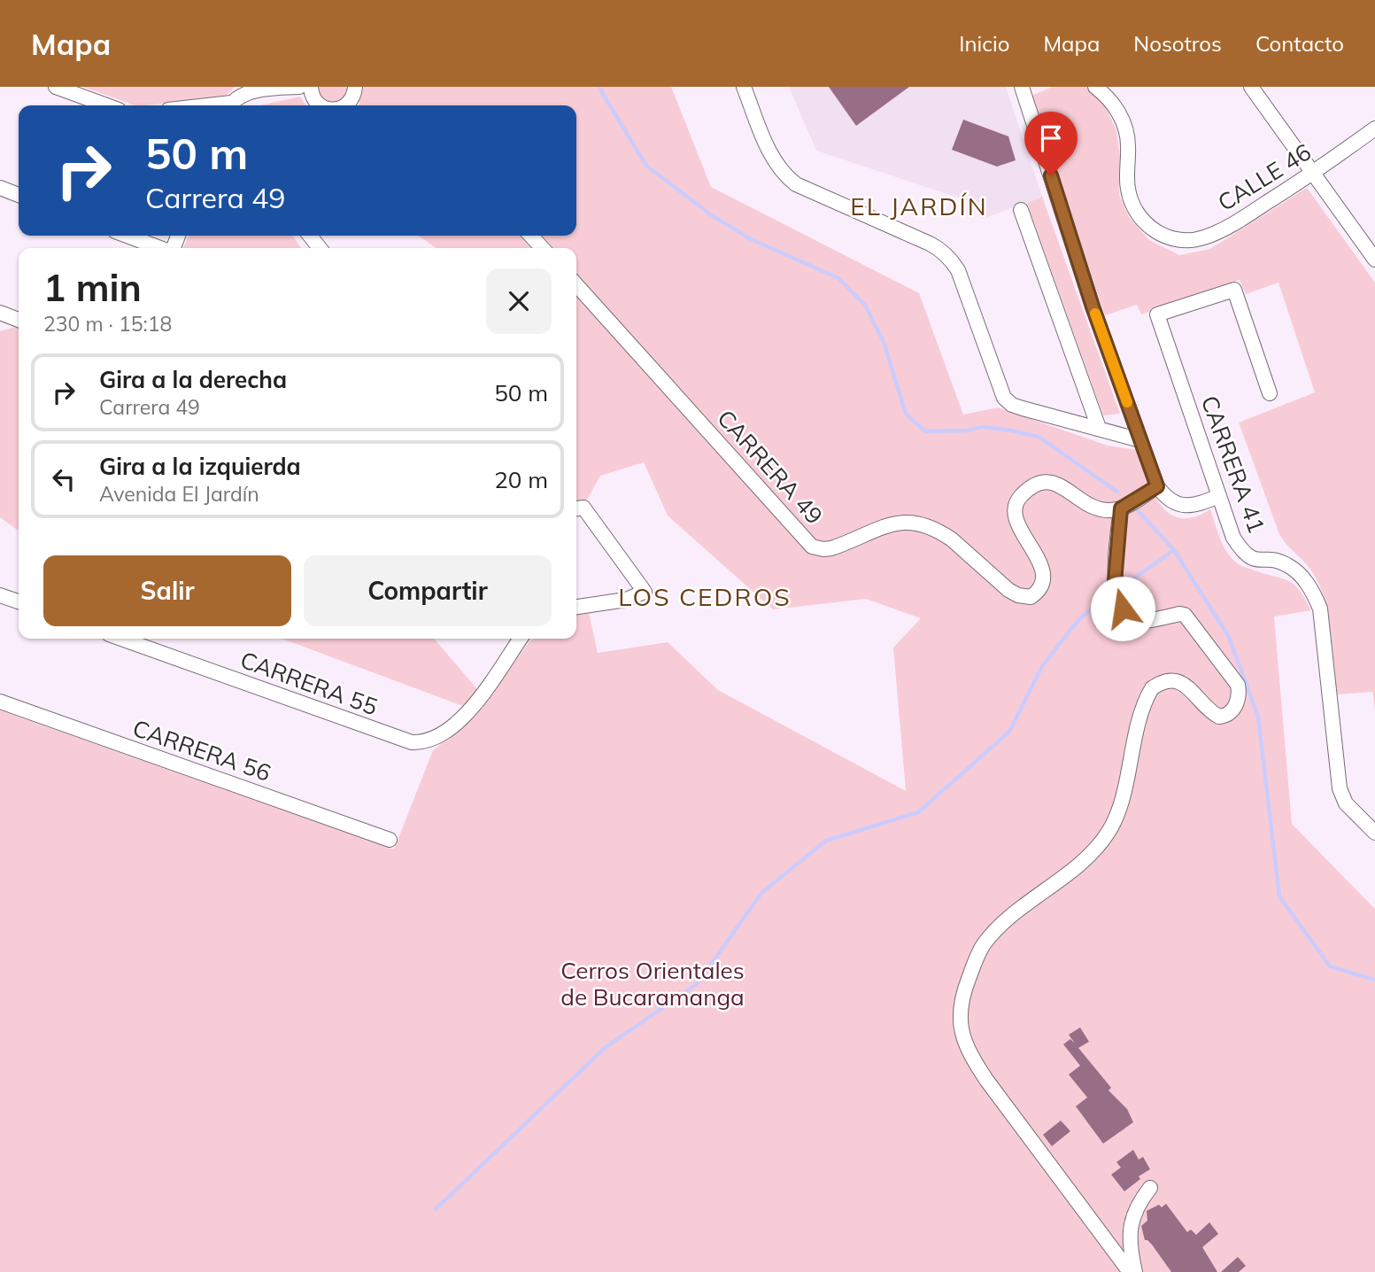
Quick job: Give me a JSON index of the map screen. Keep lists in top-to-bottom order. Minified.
{"streets":{"street":["CALLE 46","CARRERA 41","CARRERA 49","CARRERA 55","CARRERA 56"]},"districts":["EL JARDÍN","LOS CEDROS"],"parks":["Cerros Orientales de Bucaramanga"],"page":{"header":"Mapa","nav":["Inicio","Mapa","Nosotros","Contacto"],"turn":["50 m","Carrera 49"],"heading":["1 min","230 m · 15:18"],"list":[{"name":"Gira a la derecha","note":"Carrera 49","value":"50 m"},{"name":"Gira a la izquierda","note":"Avenida El Jardín","value":"20 m"}],"buttons":["Salir","Compartir"]}}
